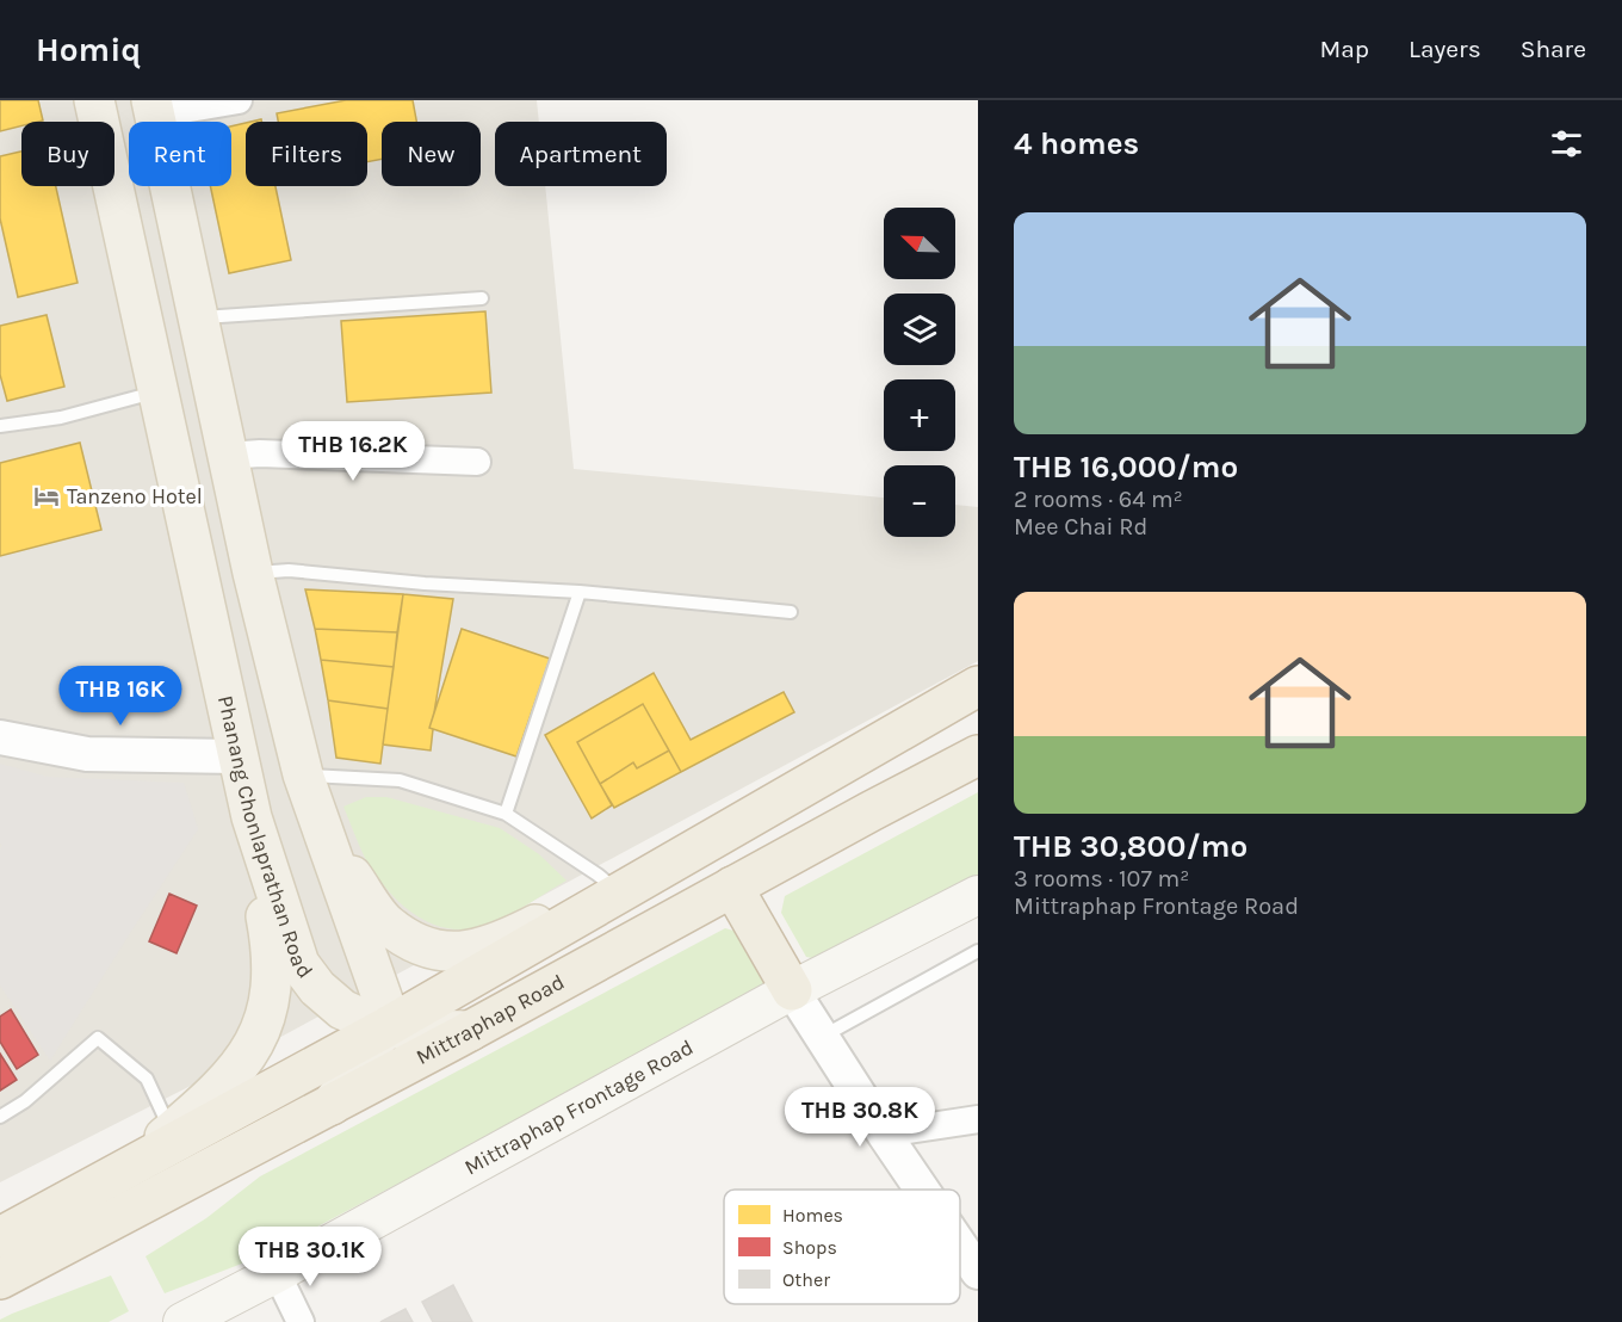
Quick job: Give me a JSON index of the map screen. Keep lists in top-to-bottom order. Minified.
{"streets":{"highway":["Mittraphap Road"],"main road":["Phanang Chonlaprathan Road","Mittraphap Frontage Road"]},"crossings":[["Phanang Chonlaprathan Road","Mittraphap Road"]],"places":{"hotel":["Tanzeno Hotel"]},"legend":["Homes","Shops","Other"],"north":"top left","page":{"header":"Homiq","nav":["Map","Layers","Share"],"heading":"4 homes","chip":["Buy","Rent","Filters","New","Apartment"],"list":[{"name":"THB 16,000/mo","note":"2 rooms · 64 m² · Mee Chai Rd"},{"name":"THB 30,800/mo","note":"3 rooms · 107 m² · Mittraphap Frontage Road"}],"map_buttons":["+","−"],"price":["THB 16.2K","THB 16K","THB 30.8K","THB 30.1K"]}}
